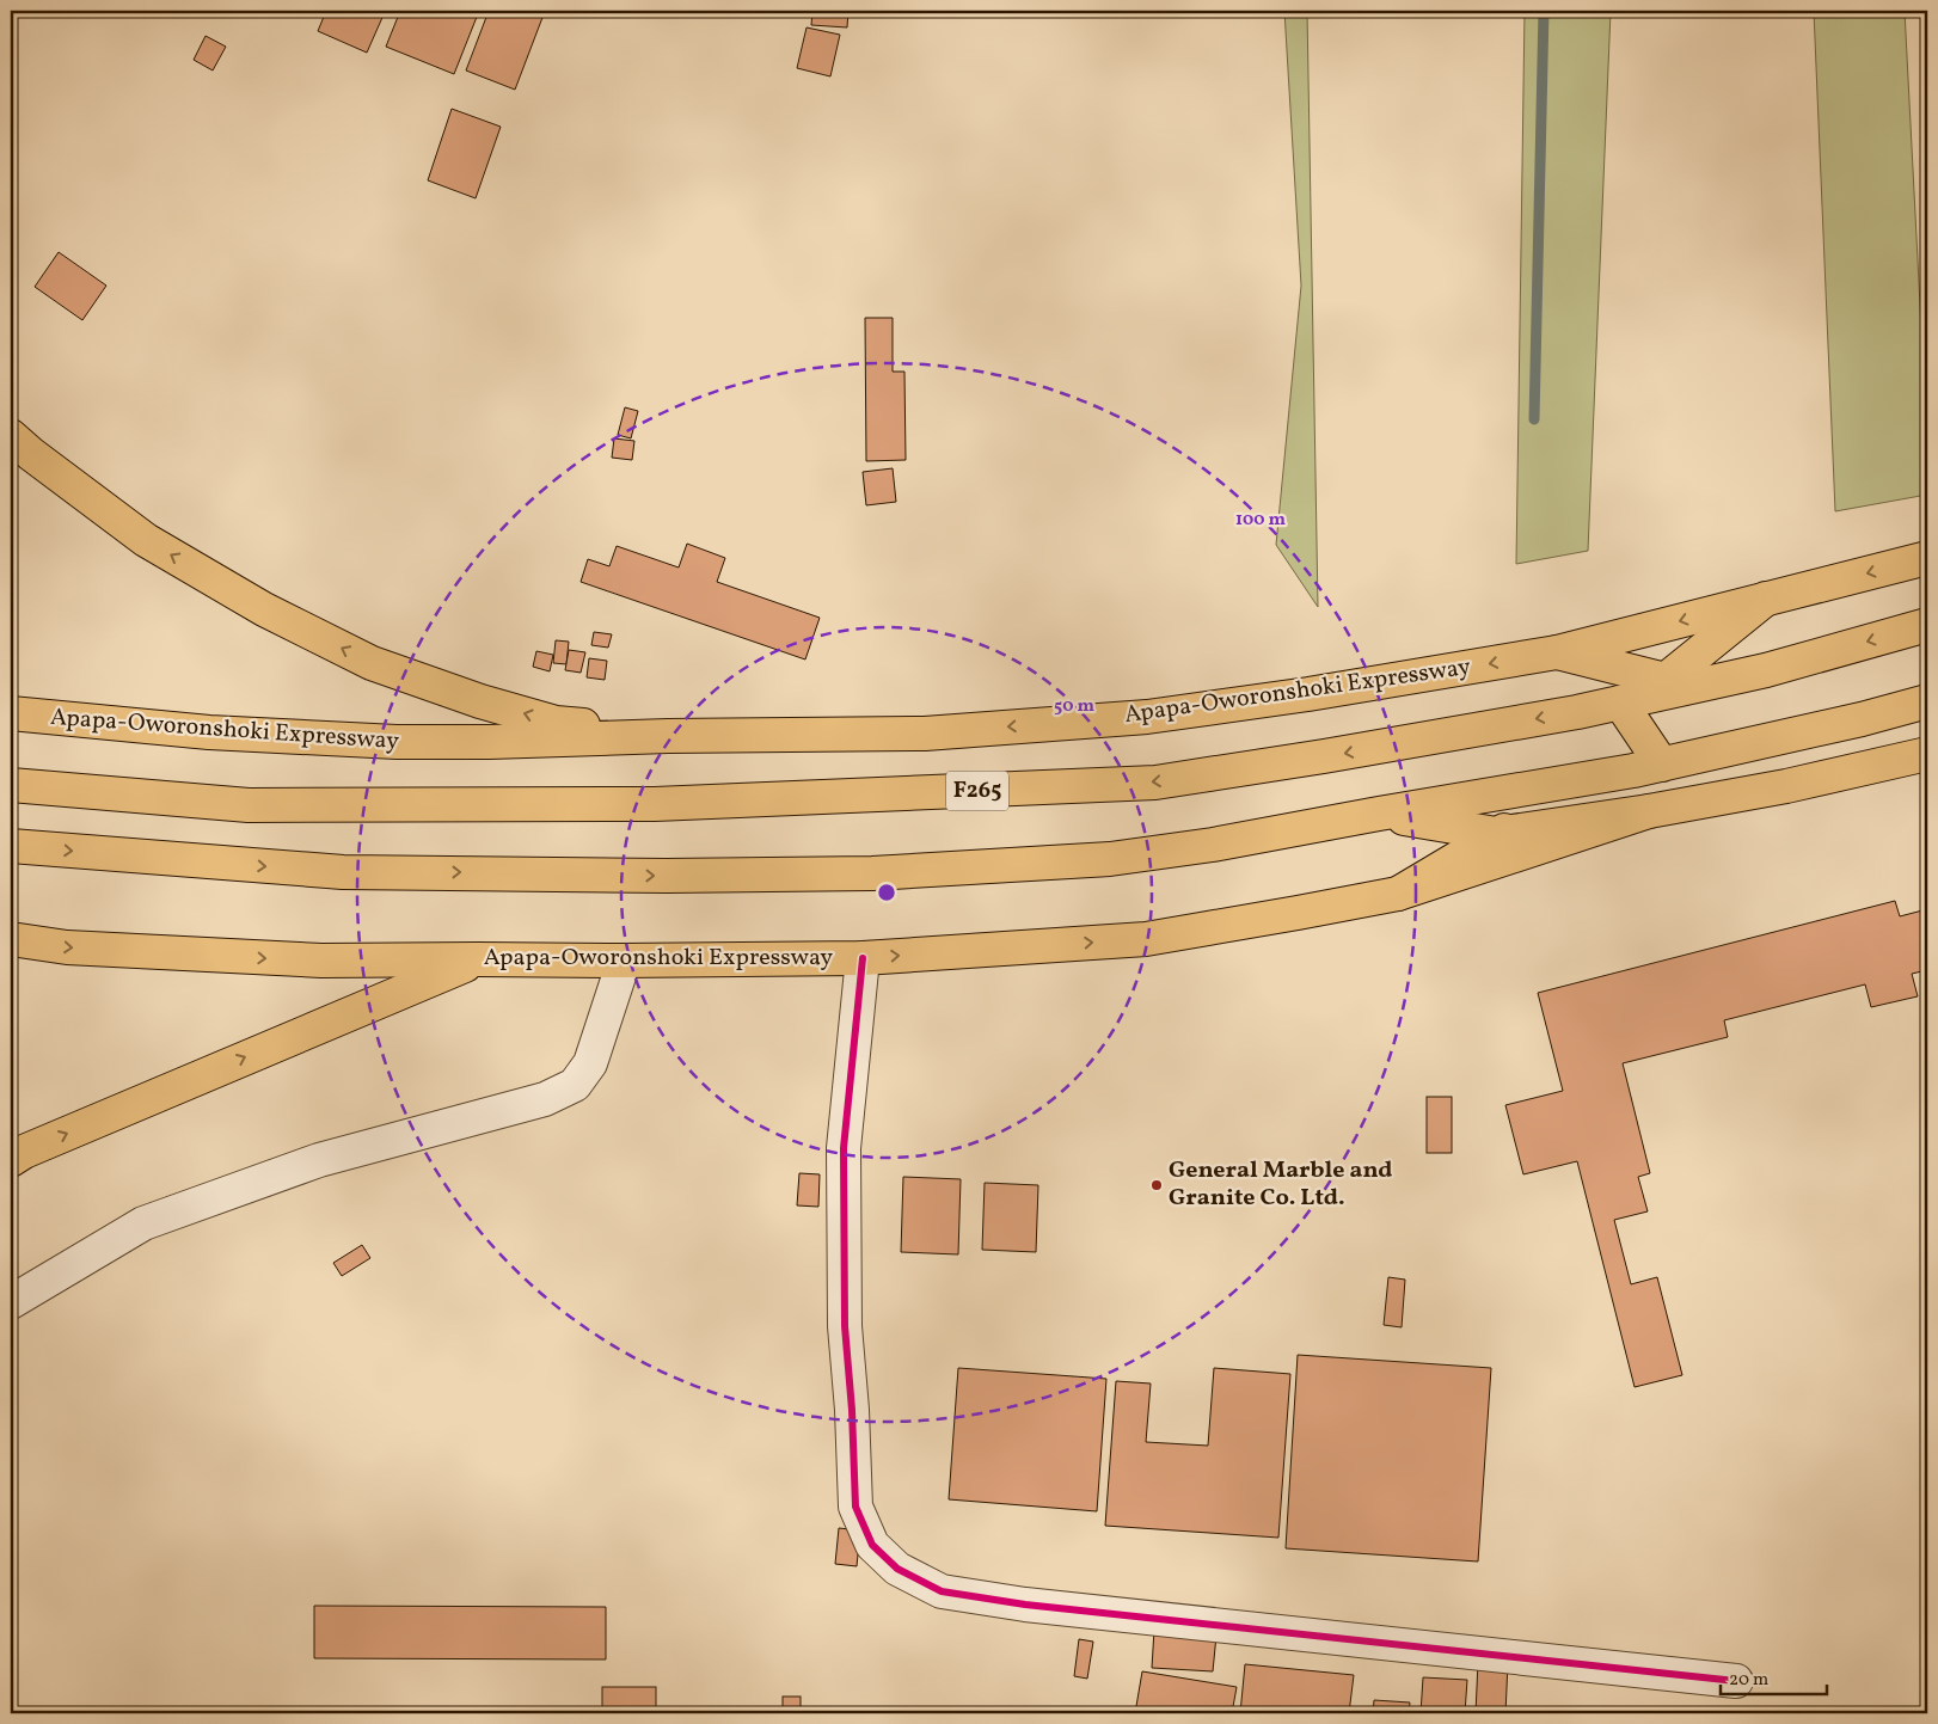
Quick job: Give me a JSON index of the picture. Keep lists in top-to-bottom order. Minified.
{"streets":{"main road":["Apapa-Oworonshoki Expressway","F265"]},"places":["General Marble and Granite Co. Ltd."],"scale_bar":"20 m","rings":["100 m","50 m"]}
